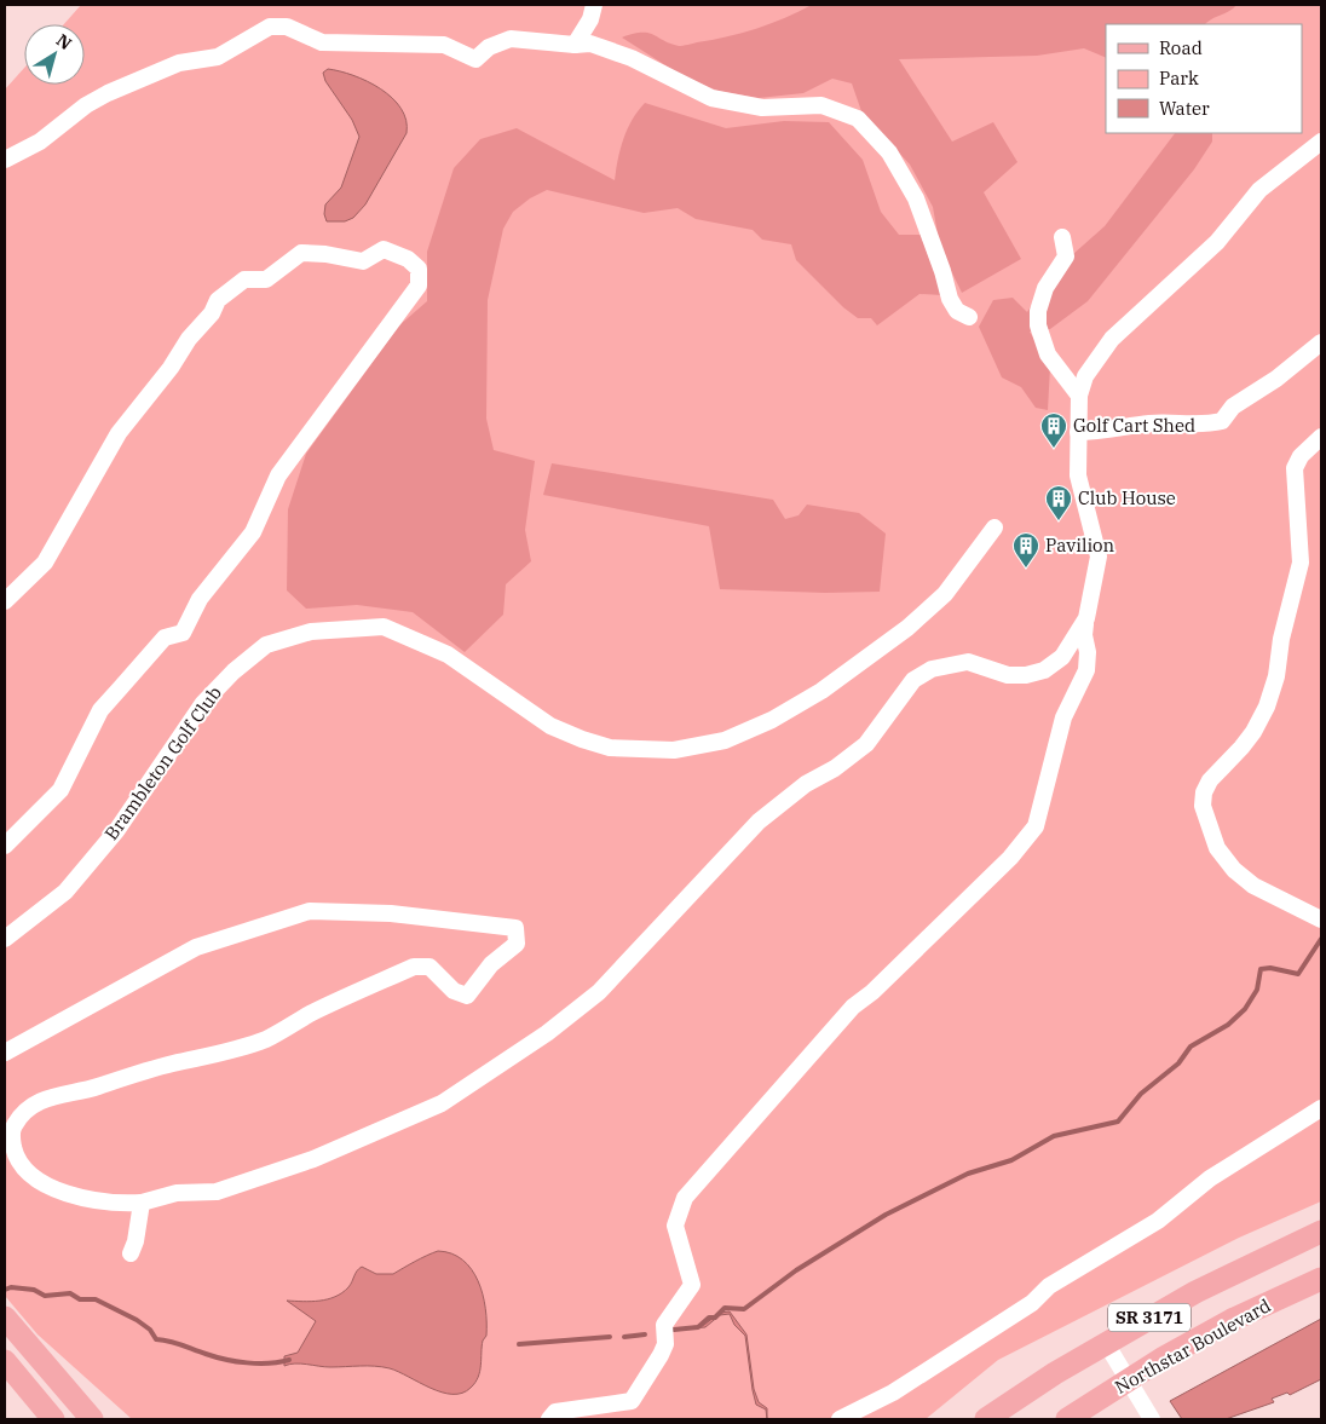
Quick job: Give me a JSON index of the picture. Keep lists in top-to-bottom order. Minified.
{"streets":{"main road":["SR 3171","Northstar Boulevard"],"street":["Brambleton Golf Club"]},"places":{"building":["Golf Cart Shed","Club House","Pavilion"]},"legend":["Road","Park","Water"],"north":"top right"}
